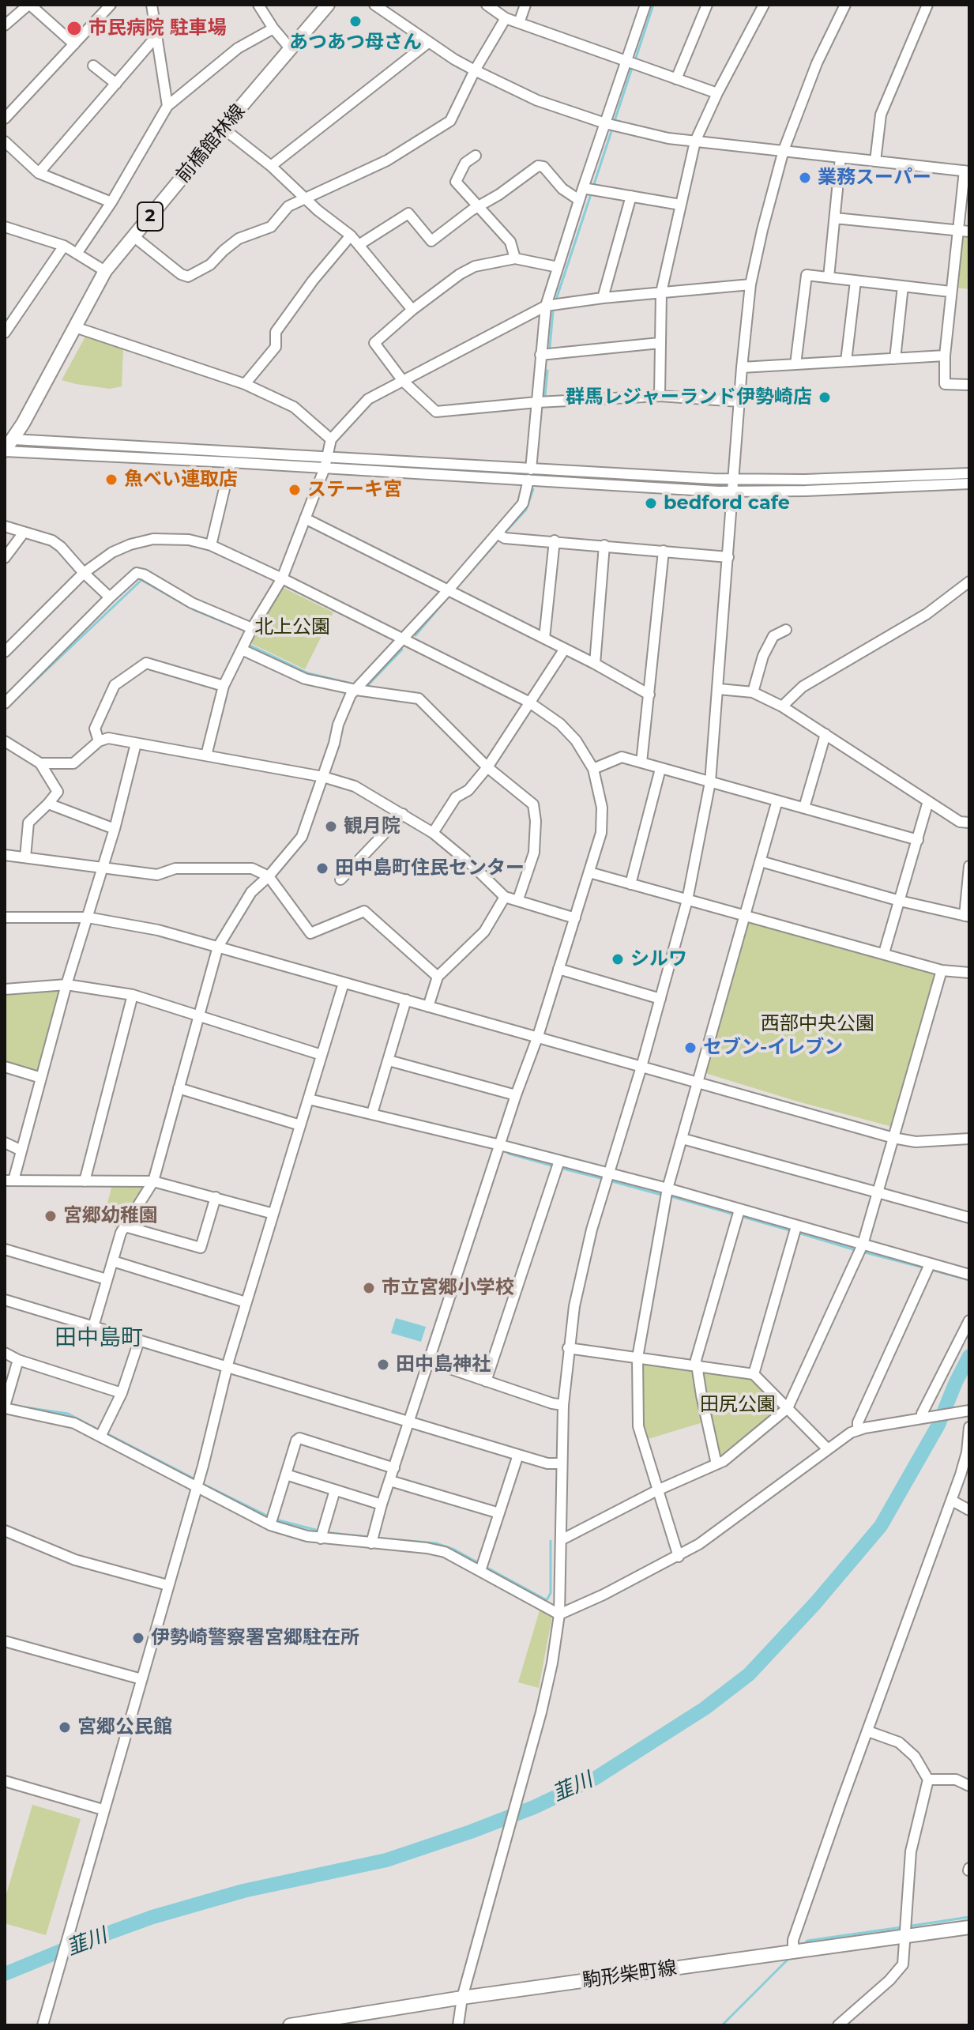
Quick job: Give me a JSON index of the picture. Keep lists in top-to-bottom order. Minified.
{"streets":{"main road":["前橋館林線","2","駒形柴町線"]},"districts":["田中島町"],"water":["韮川"],"parks":["北上公園","西部中央公園","田尻公園"],"places":["あつあつ母さん","市民病院 駐車場","業務スーパー","群馬レジャーランド伊勢崎店","魚べい連取店","ステーキ宮","bedford cafe","観月院","田中島町住民センター","シルワ","セブン-イレブン","宮郷幼稚園","市立宮郷小学校","田中島神社","伊勢崎警察署宮郷駐在所","宮郷公民館"]}
